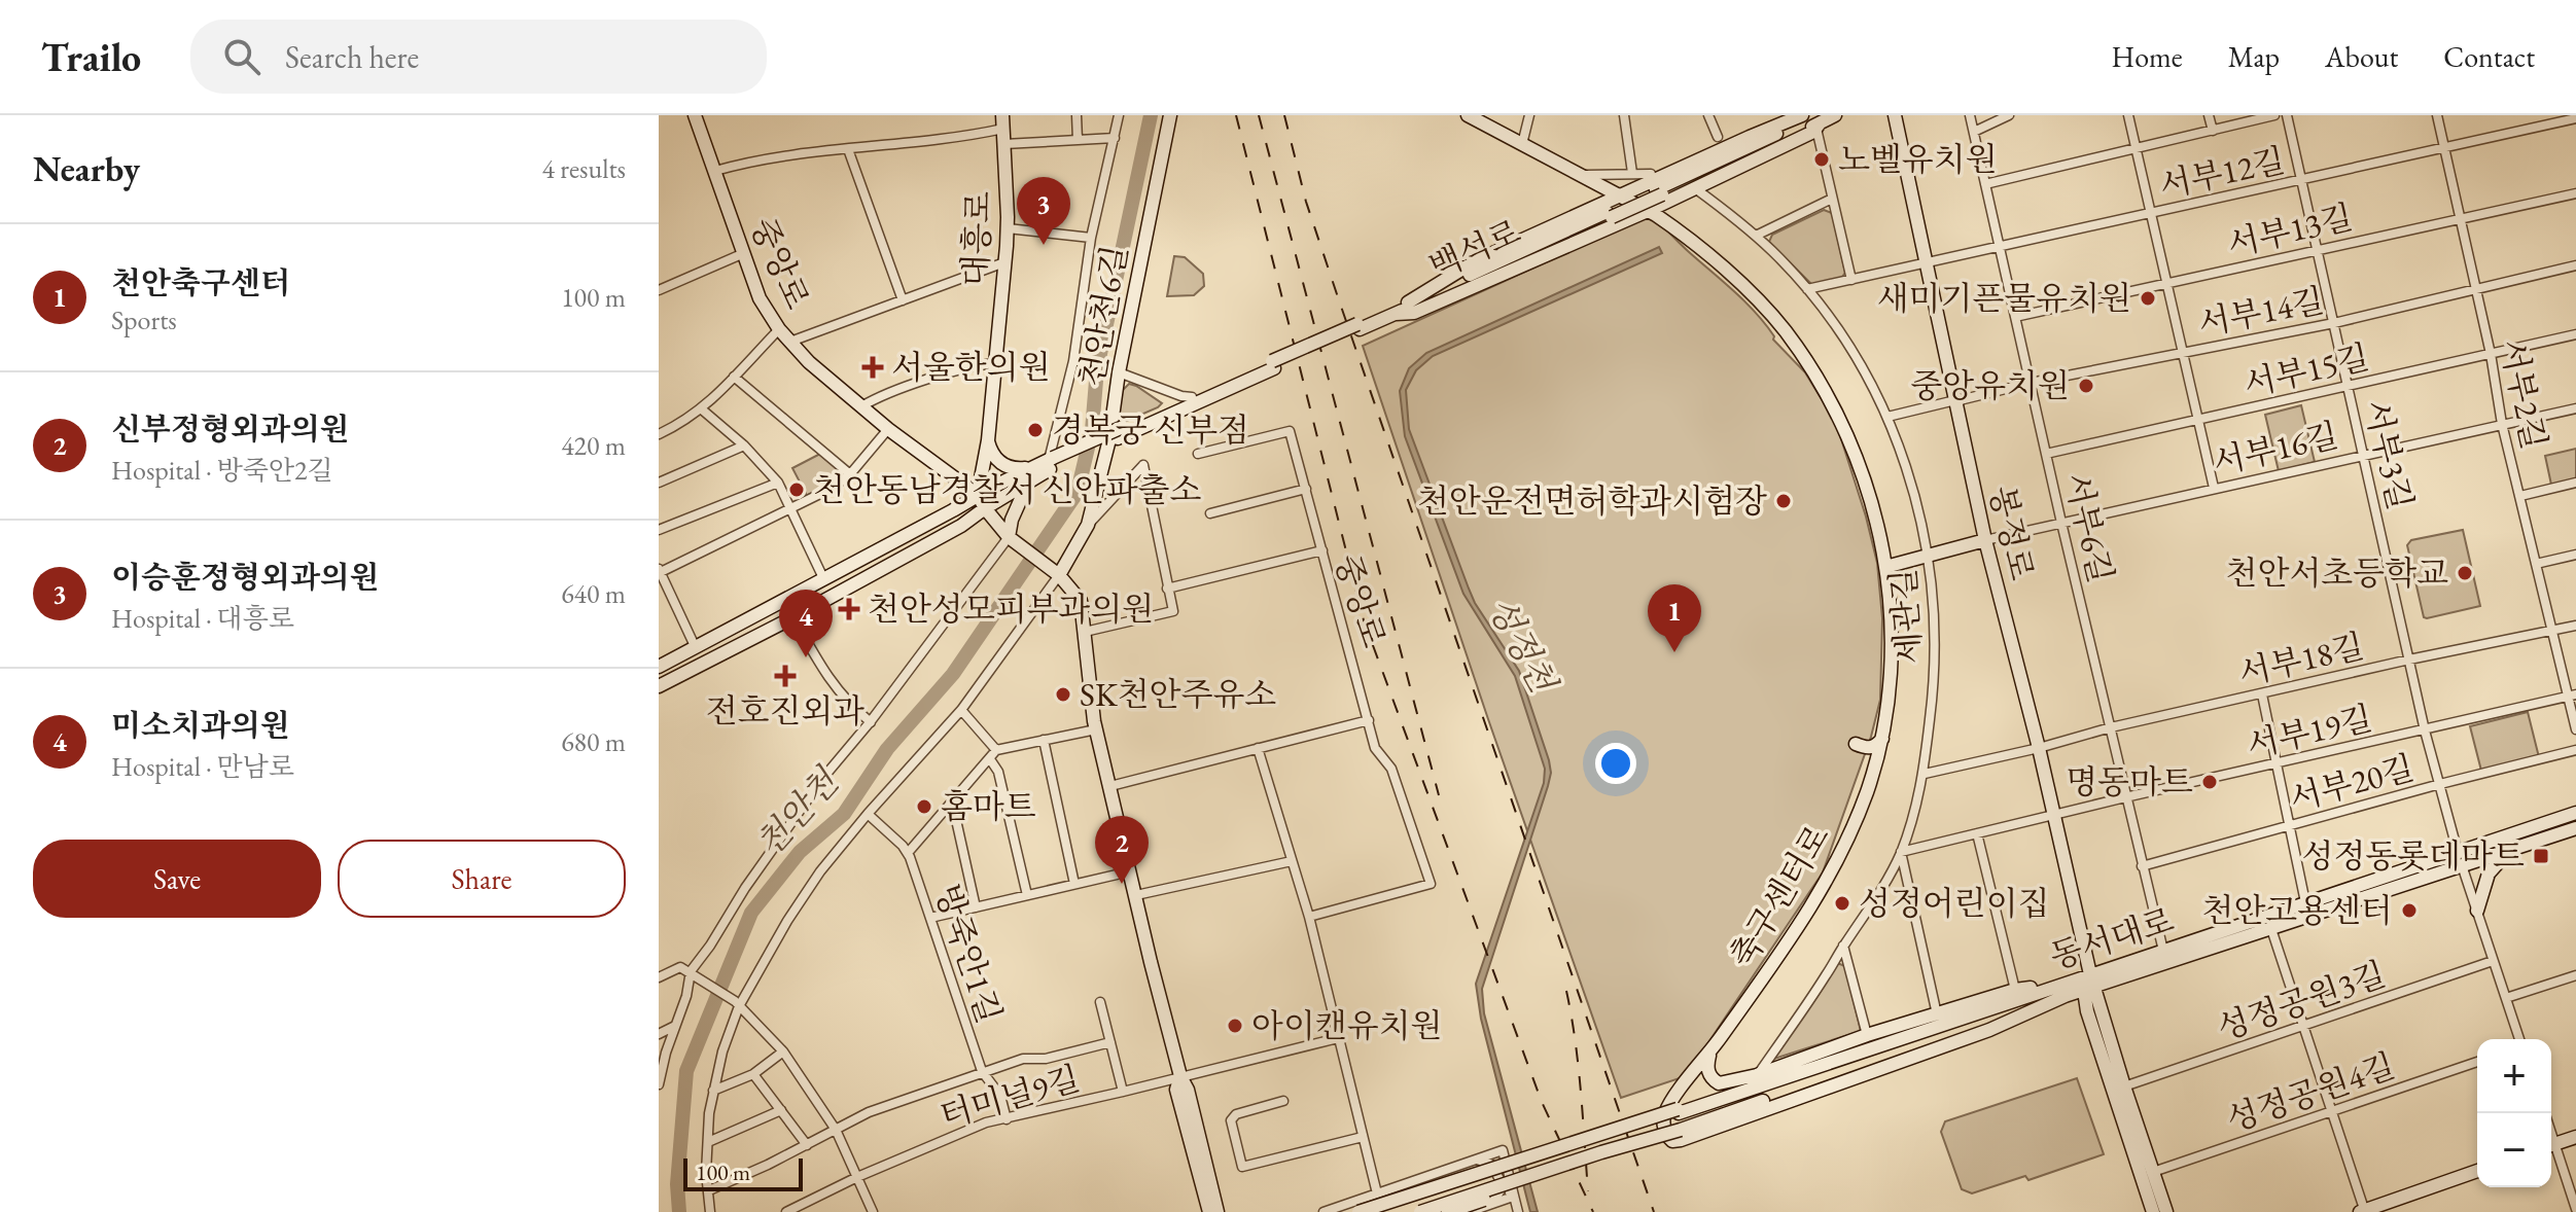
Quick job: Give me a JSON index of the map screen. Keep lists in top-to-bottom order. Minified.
{"streets":{"street":["서부12길","서부13길","대흥로","백석로","중앙로","서부14길","천안천6길","서부15길","서부2길","서부16길","서부3길","서부6길","봉정로","세관길","서부18길","서부19길","서부20길","축구센터로","동서대로","방죽안1길","성정공원3길","성정공원4길","터미널9길"]},"crossings":[["서부12길","서부2길"],["서부12길","서부3길"],["서부12길","서부6길"],["서부12길","봉정로"],["서부12길","세관길"],["서부13길","서부2길"],["서부13길","서부3길"],["서부13길","서부6길"],["대흥로","중앙로"],["중앙로","천안천6길"],["서부14길","서부2길"],["서부14길","서부3길"],["서부14길","서부6길"],["서부14길","봉정로"],["서부14길","세관길"],["서부15길","서부2길"],["서부15길","서부3길"],["서부15길","서부6길"],["서부2길","서부16길"],["서부2길","서부18길"],["서부2길","서부19길"],["서부16길","서부3길"],["서부16길","서부6길"],["서부16길","봉정로"],["서부3길","서부18길"],["서부3길","서부19길"],["서부3길","서부20길"],["서부3길","동서대로"],["서부3길","성정공원3길"],["서부6길","서부18길"],["서부6길","서부19길"],["서부6길","서부20길"],["서부6길","동서대로"],["봉정로","서부18길"],["봉정로","서부19길"],["봉정로","축구센터로"],["봉정로","동서대로"],["봉정로","성정공원3길"],["봉정로","성정공원4길"],["세관길","서부18길"],["세관길","서부19길"],["축구센터로","동서대로"],["방죽안1길","터미널9길"]],"water":["성정천","천안천"],"places":{"other":["노벨유치원","새미기픈물유치원","중앙유치원","경복궁 신부점","천안동남경찰서 신안파출소","천안운전면허학과시험장","천안서초등학교","SK천안주유소","명동마트","홈마트","성정어린이집","천안고용센터","아이캔유치원"],"health":["서울한의원","천안성모피부과의원","전호진외과"],"transit":["성정동롯데마트"]},"scale_bar":"100 m","page":{"header":"Trailo","search":"Search here","nav":["Home","Map","About","Contact"],"heading":["Nearby","4 results"],"pins":["3","1","4","2"],"list":[{"mark":"1","name":"천안축구센터","note":"Sports","value":"100 m"},{"mark":"2","name":"신부정형외과의원","note":"Hospital · 방죽안2길","value":"420 m"},{"mark":"3","name":"이승훈정형외과의원","note":"Hospital · 대흥로","value":"640 m"},{"mark":"4","name":"미소치과의원","note":"Hospital · 만남로","value":"680 m"}],"buttons":["Save","Share"],"map_buttons":["+","−"],"scale":"100 m"}}
